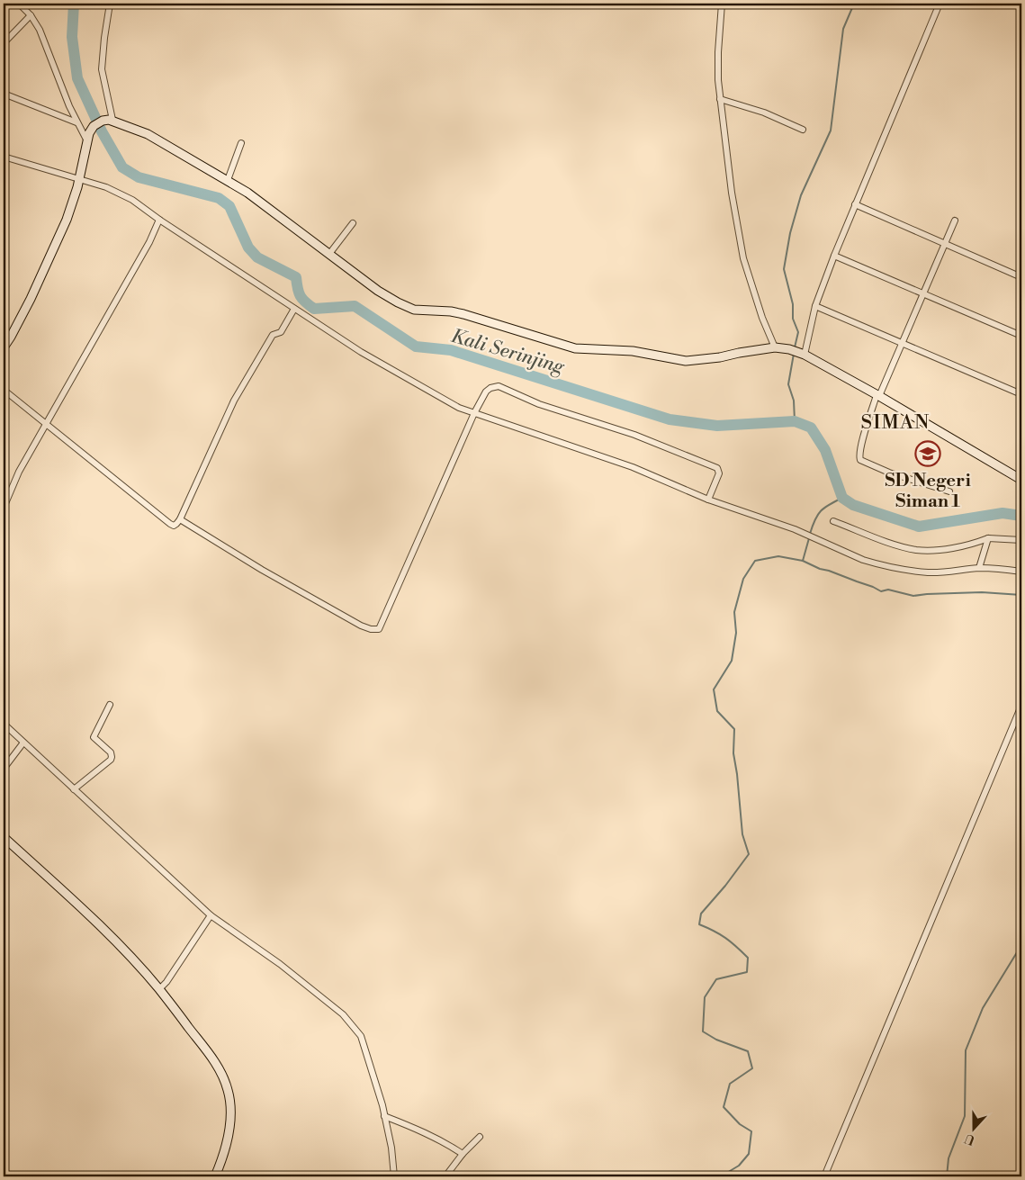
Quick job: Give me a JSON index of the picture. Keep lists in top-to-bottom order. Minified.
{"districts":["SIMAN"],"water":["Kali Serinjing"],"places":{"school or university":["SD Negeri Siman 1"]},"north":"bottom"}
